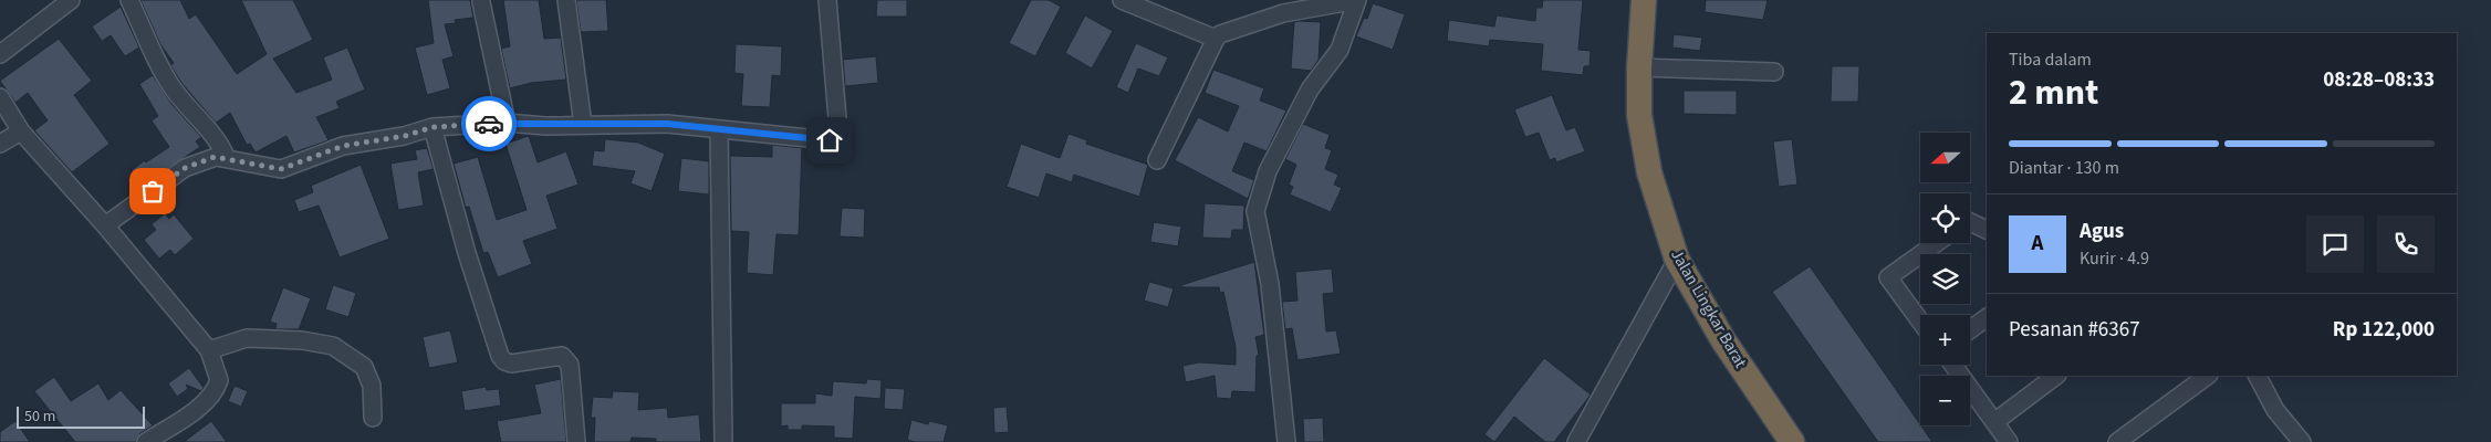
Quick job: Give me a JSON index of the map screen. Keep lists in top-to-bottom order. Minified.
{"streets":{"highway":["Jalan Lingkar Barat"]},"scale_bar":"50 m","north":"left","page":{"heading":["2 mnt","Tiba dalam","08:28–08:33"],"panel":["Agus","Kurir · 4.9","Pesanan #6367","Rp 122,000"],"bar":"Diantar · 130 m","map_buttons":["+","−"],"round":"A","scale":"50 m"}}
